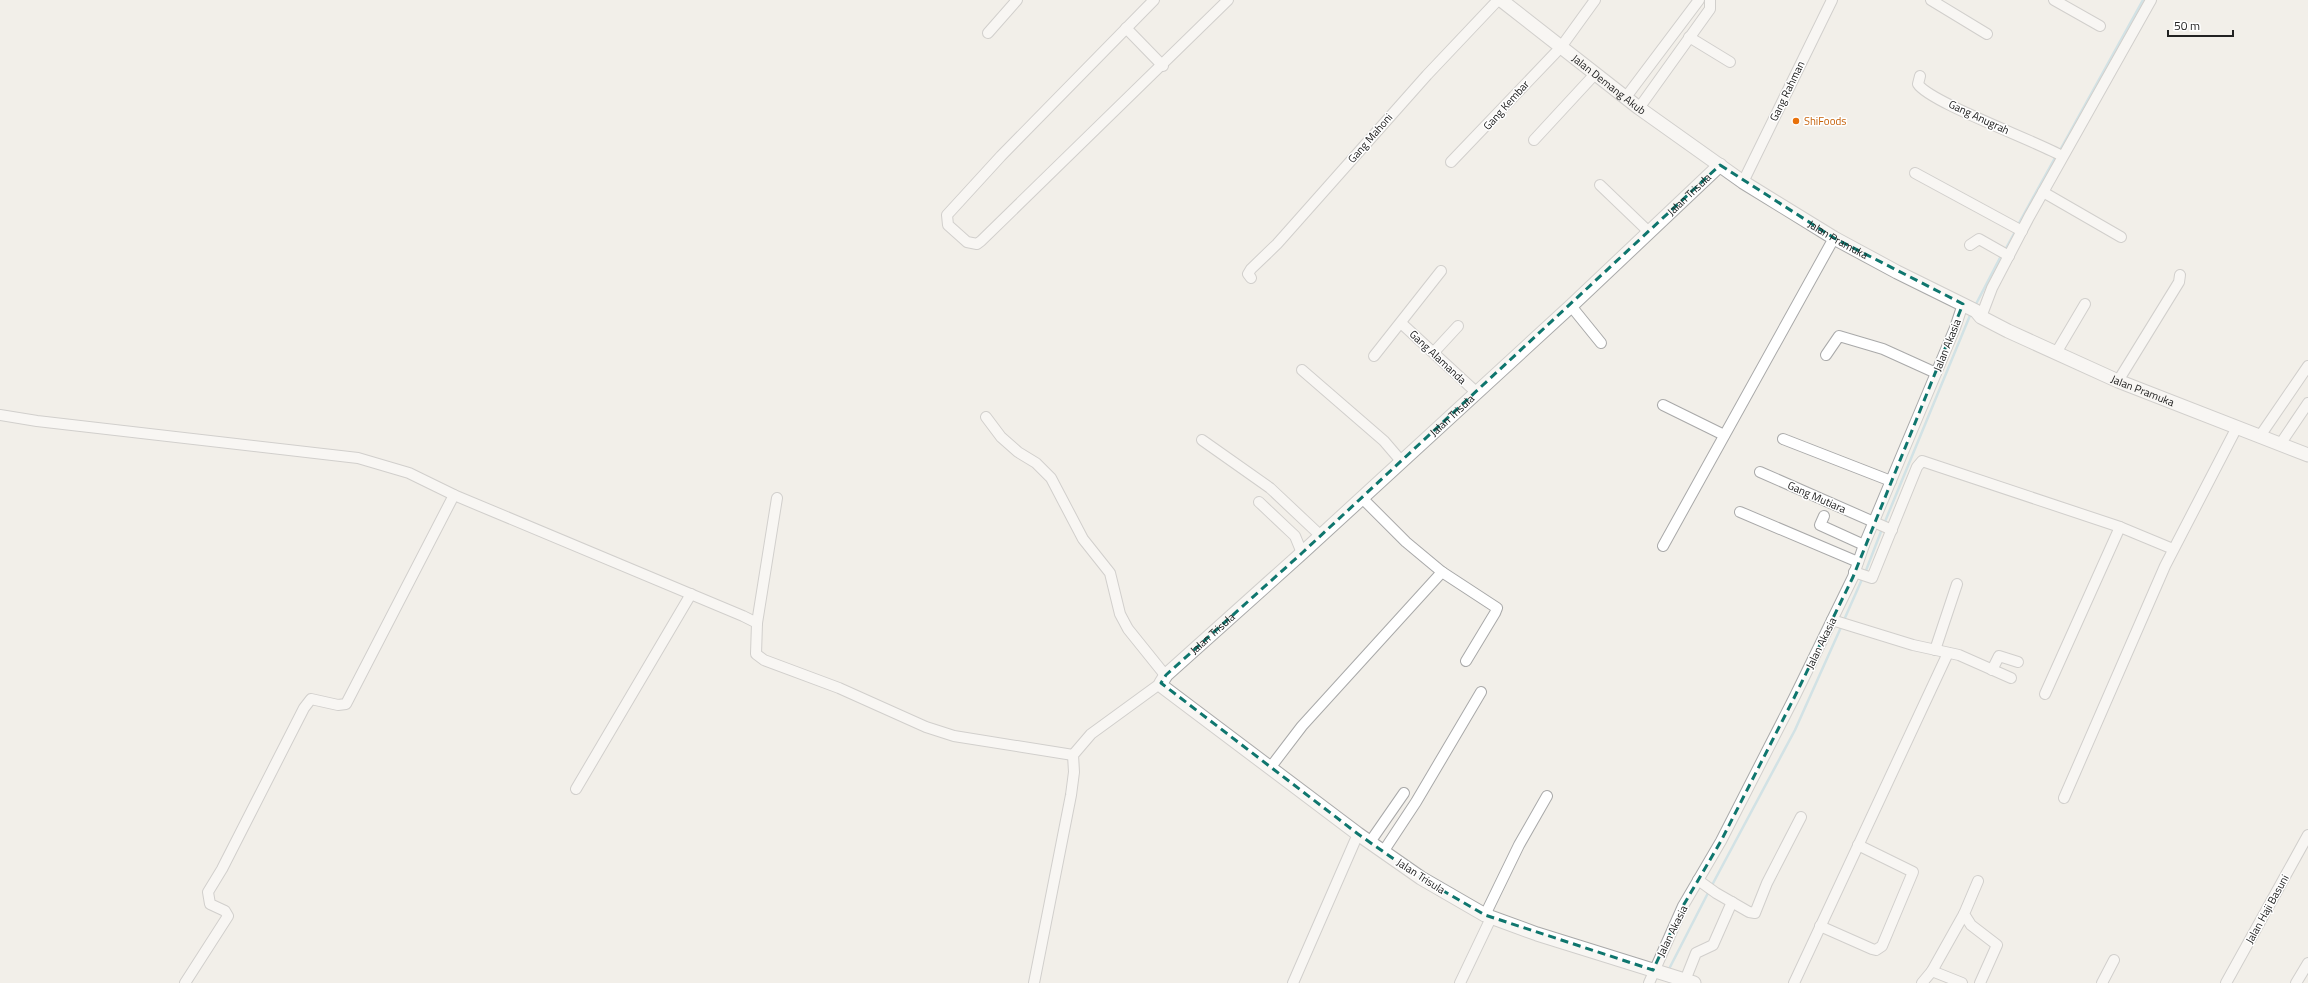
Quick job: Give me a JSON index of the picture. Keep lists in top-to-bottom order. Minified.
{"streets":{"street":["Jalan Demang Akub","Gang Rahman","Gang Kembar","Gang Anugrah","Gang Mahoni","Jalan Trisula","Jalan Pramuka","Jalan Akasia","Gang Alamanda","Gang Mutiara","Jalan Haji Basuni"]},"crossings":[["Jalan Demang Akub","Gang Kembar"],["Jalan Demang Akub","Jalan Trisula"],["Jalan Demang Akub","Jalan Pramuka"],["Gang Rahman","Jalan Pramuka"],["Gang Anugrah","Jalan Akasia"],["Jalan Trisula","Jalan Pramuka"],["Jalan Trisula","Jalan Akasia"],["Jalan Trisula","Gang Alamanda"],["Jalan Pramuka","Jalan Akasia"],["Jalan Akasia","Gang Mutiara"]],"places":["ShiFoods"],"scale_bar":"50 m"}
